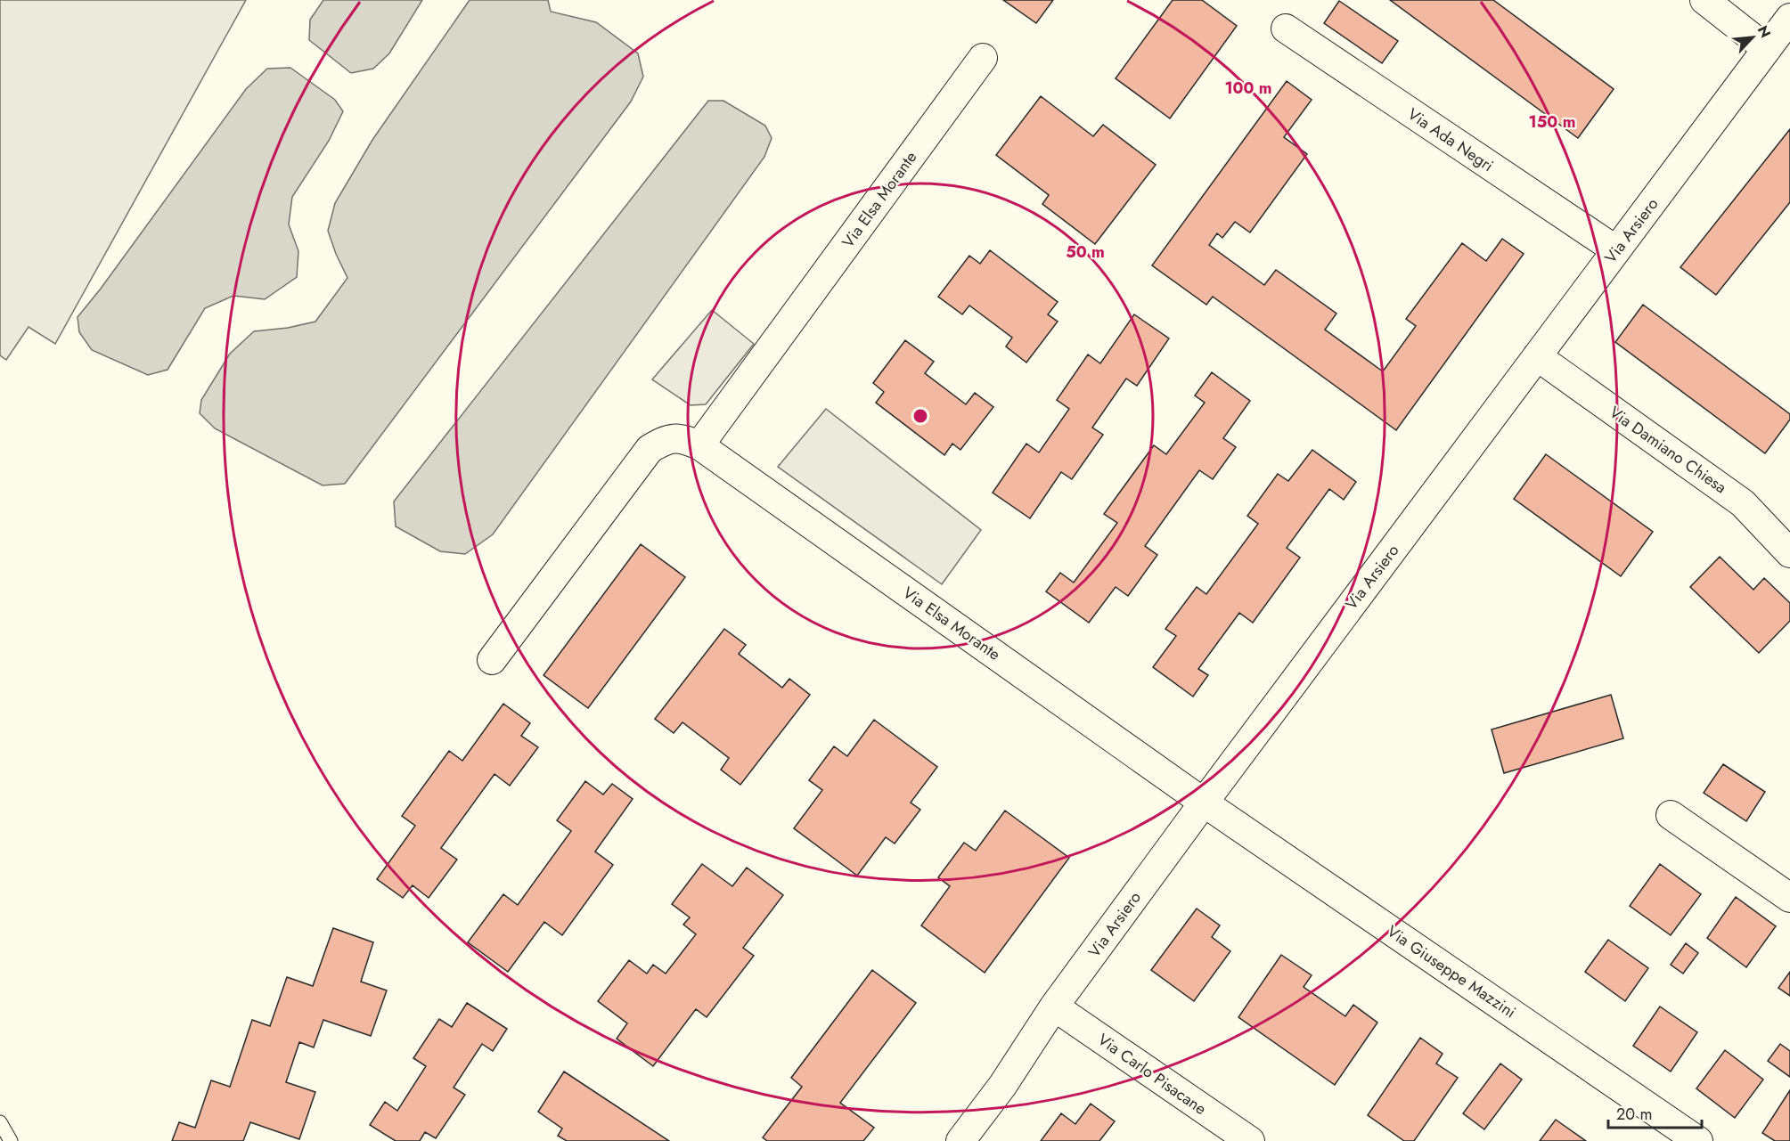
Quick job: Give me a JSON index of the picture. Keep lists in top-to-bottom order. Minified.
{"streets":{"street":["Via Ada Negri","Via Elsa Morante","Via Arsiero","Via Damiano Chiesa","Via Giuseppe Mazzini","Via Carlo Pisacane"]},"crossings":[["Via Ada Negri","Via Arsiero"],["Via Elsa Morante","Via Arsiero"],["Via Elsa Morante","Via Giuseppe Mazzini"],["Via Arsiero","Via Damiano Chiesa"],["Via Arsiero","Via Giuseppe Mazzini"],["Via Arsiero","Via Carlo Pisacane"]],"scale_bar":"20 m","north":"top right","rings":["100 m","150 m","50 m"]}
